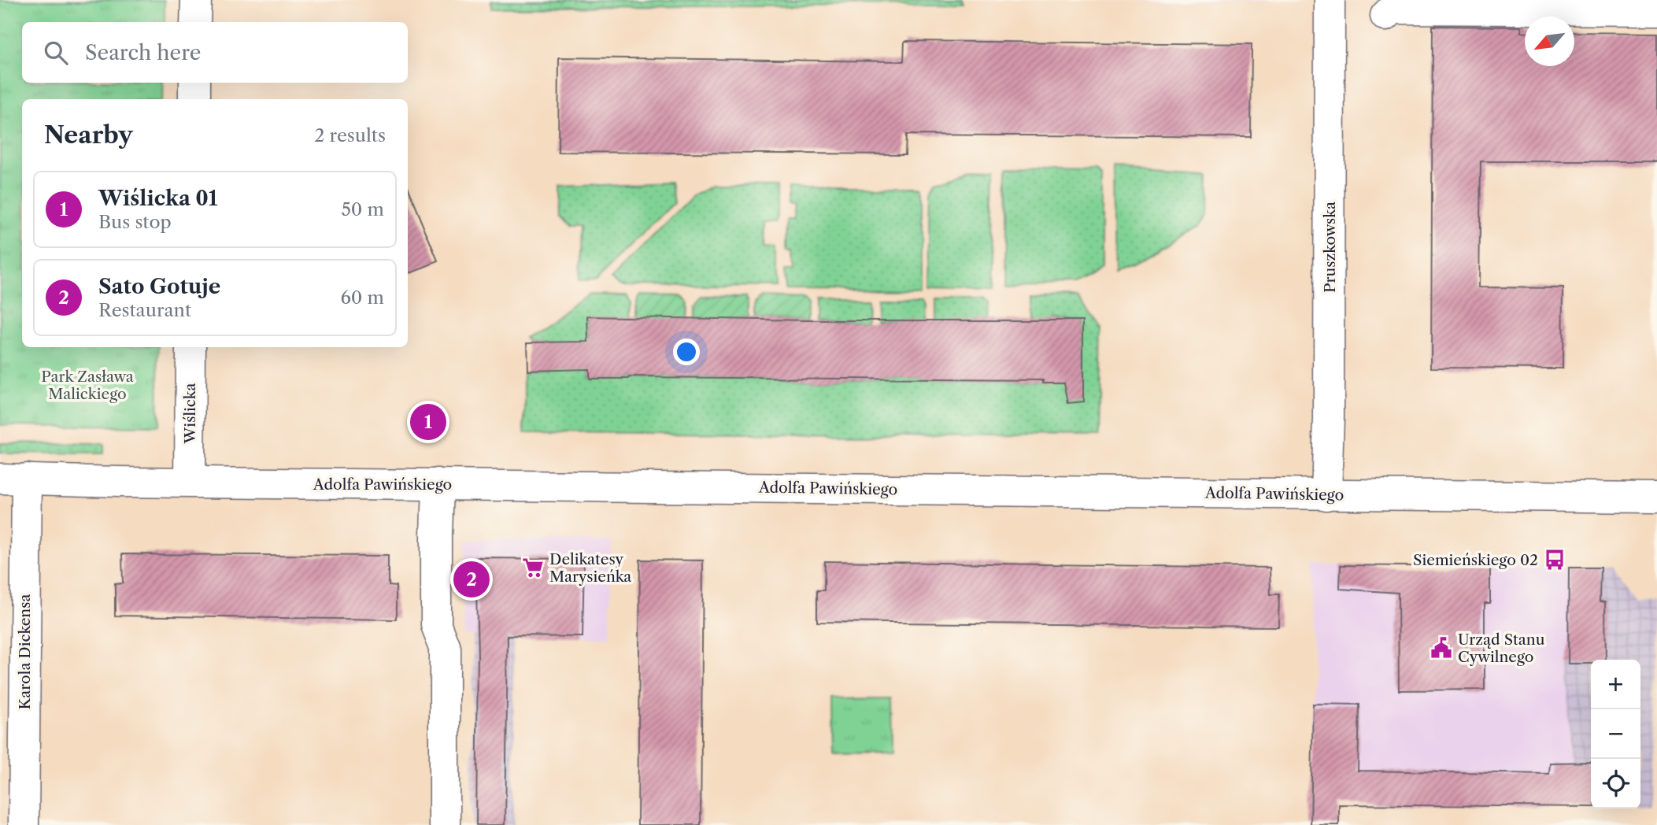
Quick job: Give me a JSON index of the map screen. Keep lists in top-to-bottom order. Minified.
{"streets":{"street":["Pruszkowska","Wiślicka","Adolfa Pawińskiego","Karola Dickensa"]},"crossings":[["Pruszkowska","Adolfa Pawińskiego"],["Wiślicka","Adolfa Pawińskiego"],["Adolfa Pawińskiego","Karola Dickensa"]],"parks":["Park Zasława Malickiego"],"places":{"bus stop":["Siemieńskiego 02"],"supermarket":["Delikatesy Marysieńka"],"public building":["Urząd Stanu Cywilnego"]},"north":"bottom left","page":{"search":"Search here","heading":["Nearby","2 results"],"list":[{"mark":"1","name":"Wiślicka 01","note":"Bus stop","value":"50 m"},{"mark":"2","name":"Sato Gotuje","note":"Restaurant","value":"60 m"}],"pins":["1","2"],"map_buttons":["+","−"]}}
